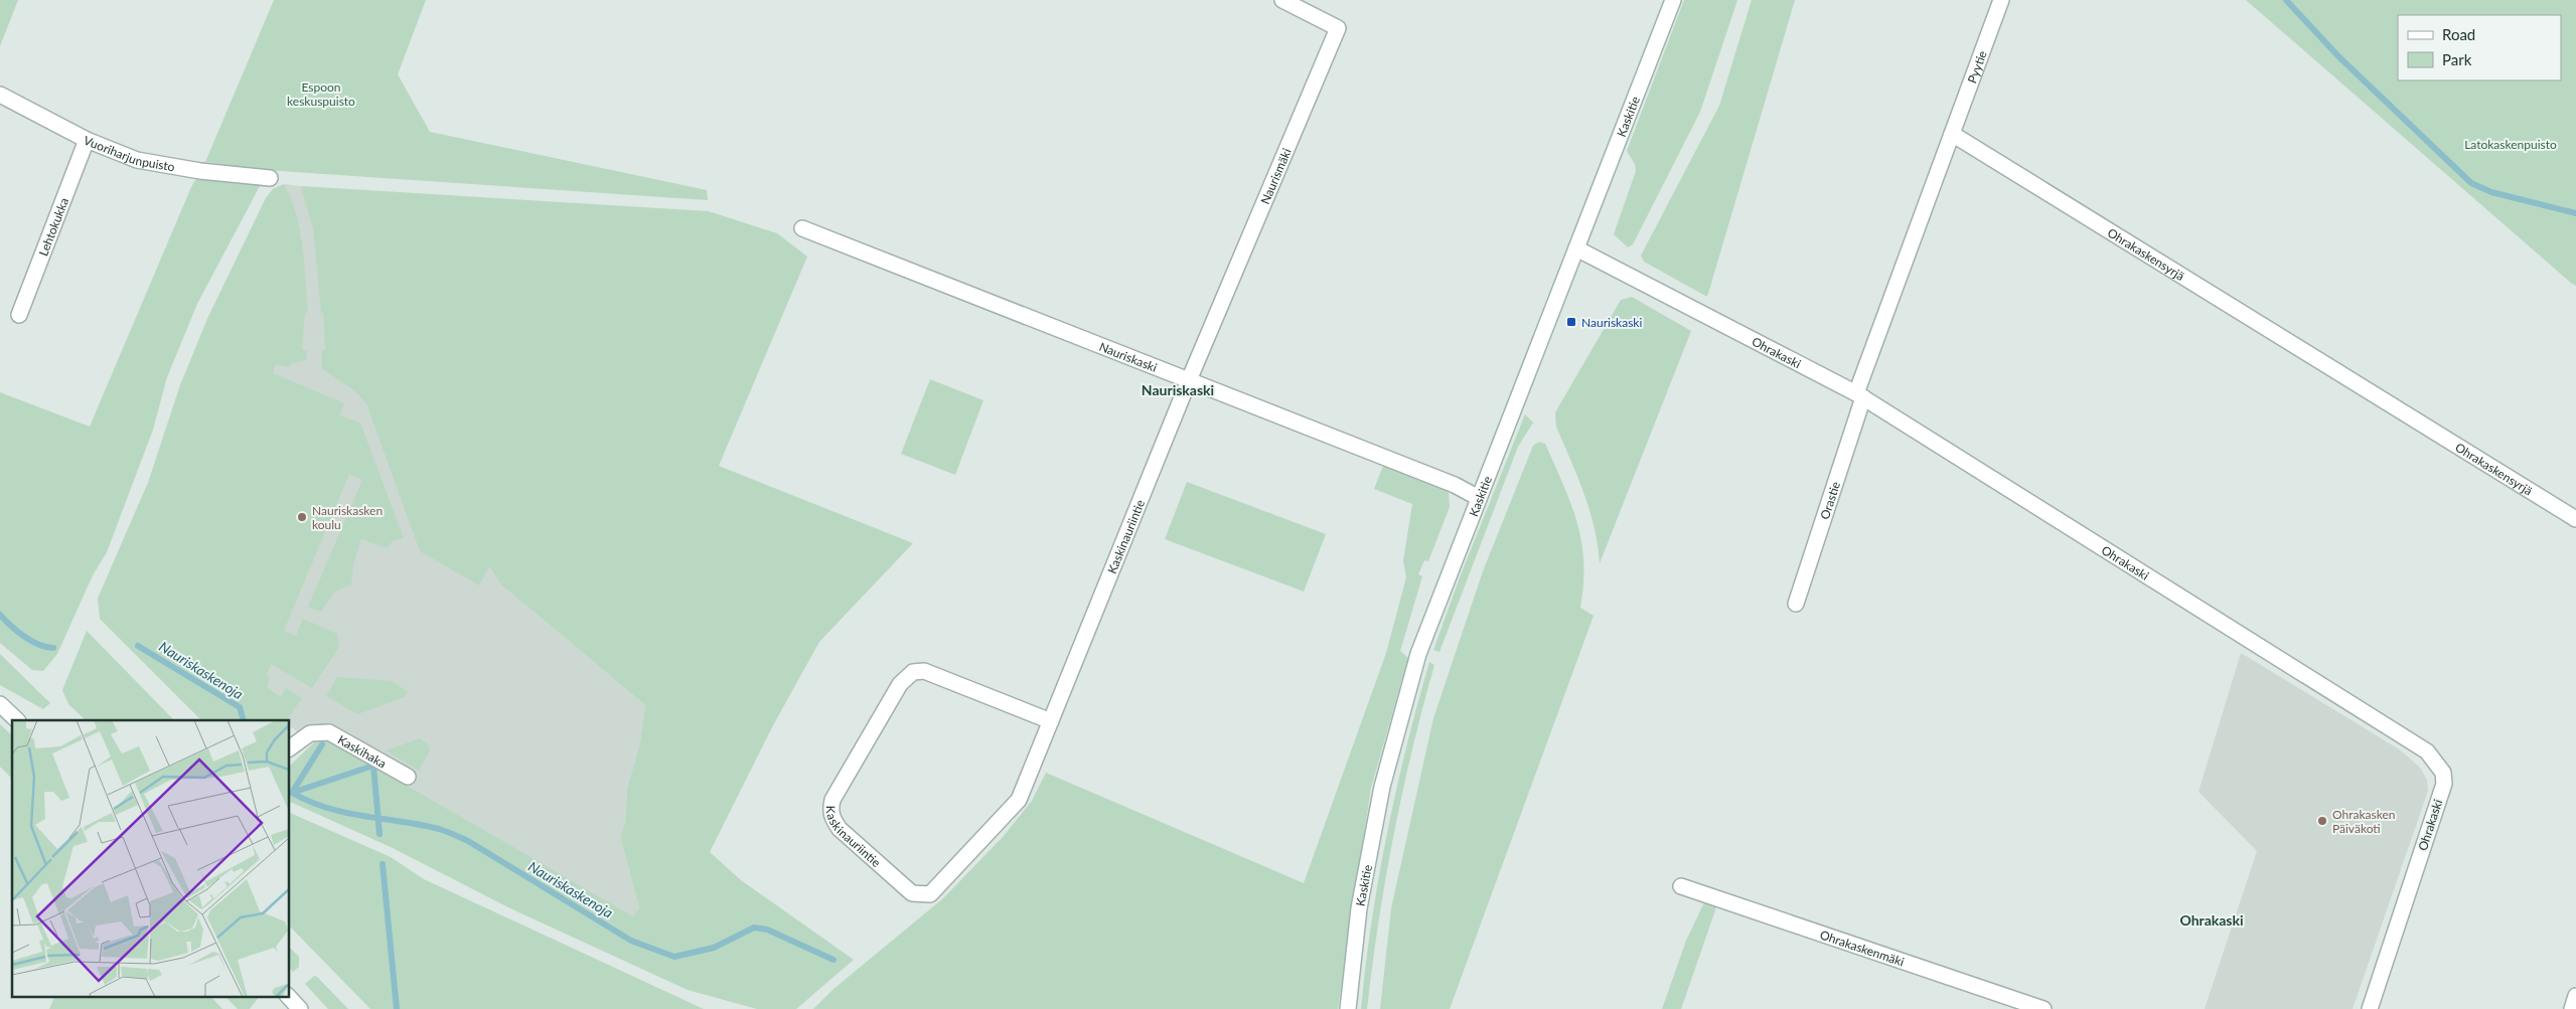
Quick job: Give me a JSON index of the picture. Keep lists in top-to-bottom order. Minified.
{"streets":{"street":["Pyytie","Kaskitie","Vuoriharjunpuisto","Naurismäki","Lehtokukka","Ohrakaskensyrjä","Ohrakaski","Nauriskaski","Orastie","Kaskinauriintie","Kaskihaka","Ohrakaskenmäki"]},"crossings":[["Pyytie","Ohrakaskensyrjä"],["Kaskitie","Ohrakaski"],["Kaskitie","Nauriskaski"],["Vuoriharjunpuisto","Lehtokukka"],["Naurismäki","Nauriskaski"],["Naurismäki","Kaskinauriintie"],["Ohrakaski","Orastie"],["Nauriskaski","Kaskinauriintie"]],"districts":["Nauriskaski","Ohrakaski"],"water":["Nauriskaskenoja"],"parks":["Espoon keskuspuisto","Latokaskenpuisto"],"places":{"transit":["Nauriskaski"],"other":["Nauriskasken koulu","Ohrakasken Päiväkoti"]},"legend":["Road","Park"]}
